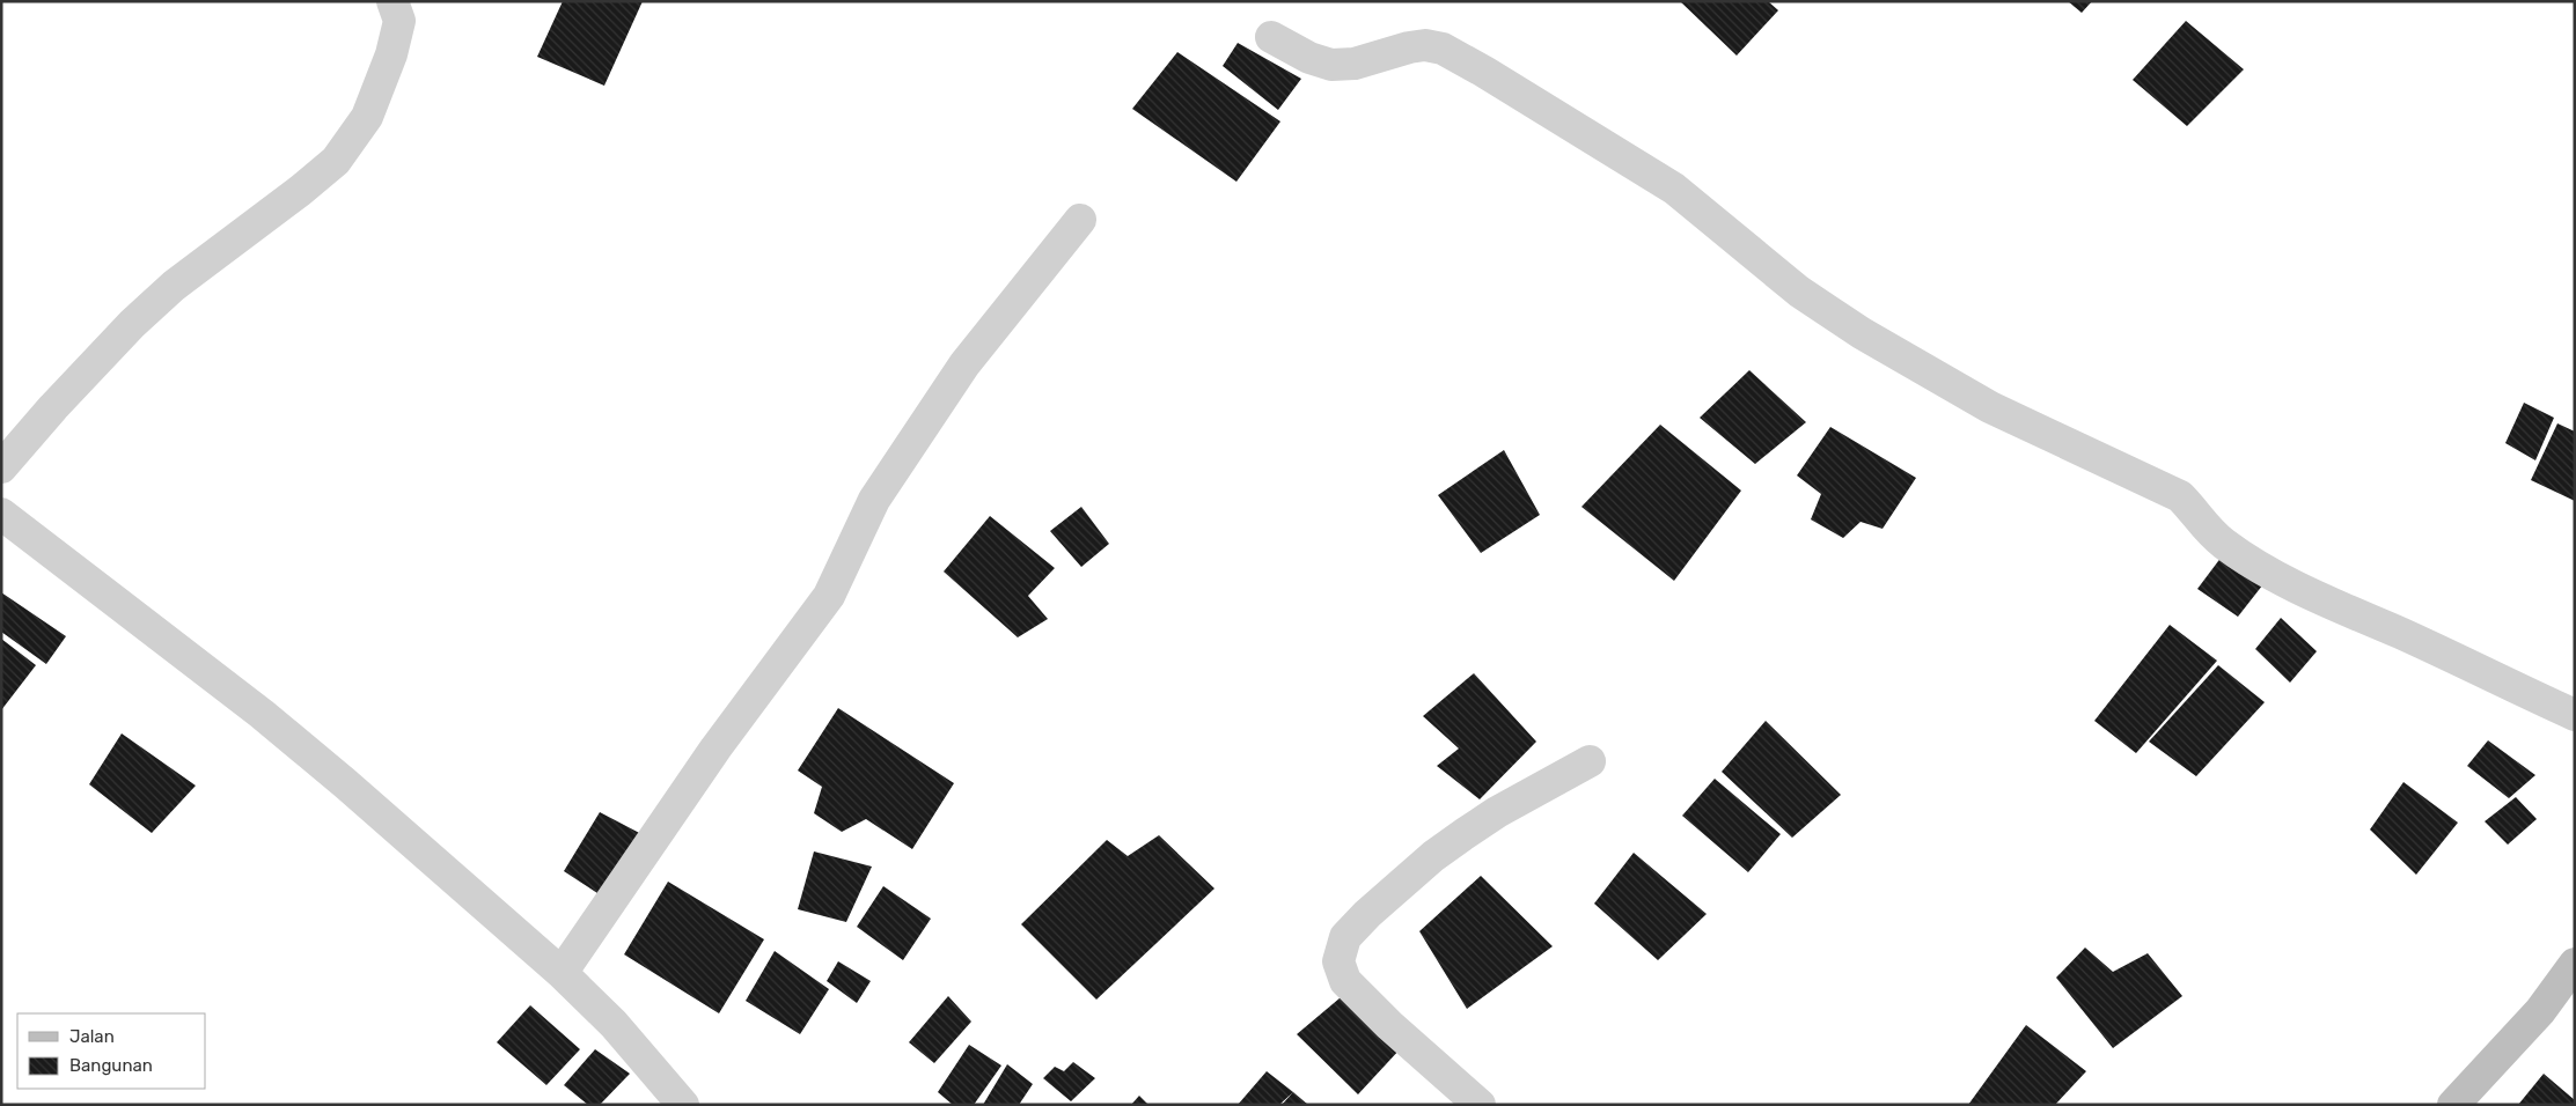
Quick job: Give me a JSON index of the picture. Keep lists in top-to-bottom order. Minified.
{"legend":["Jalan","Bangunan"]}
